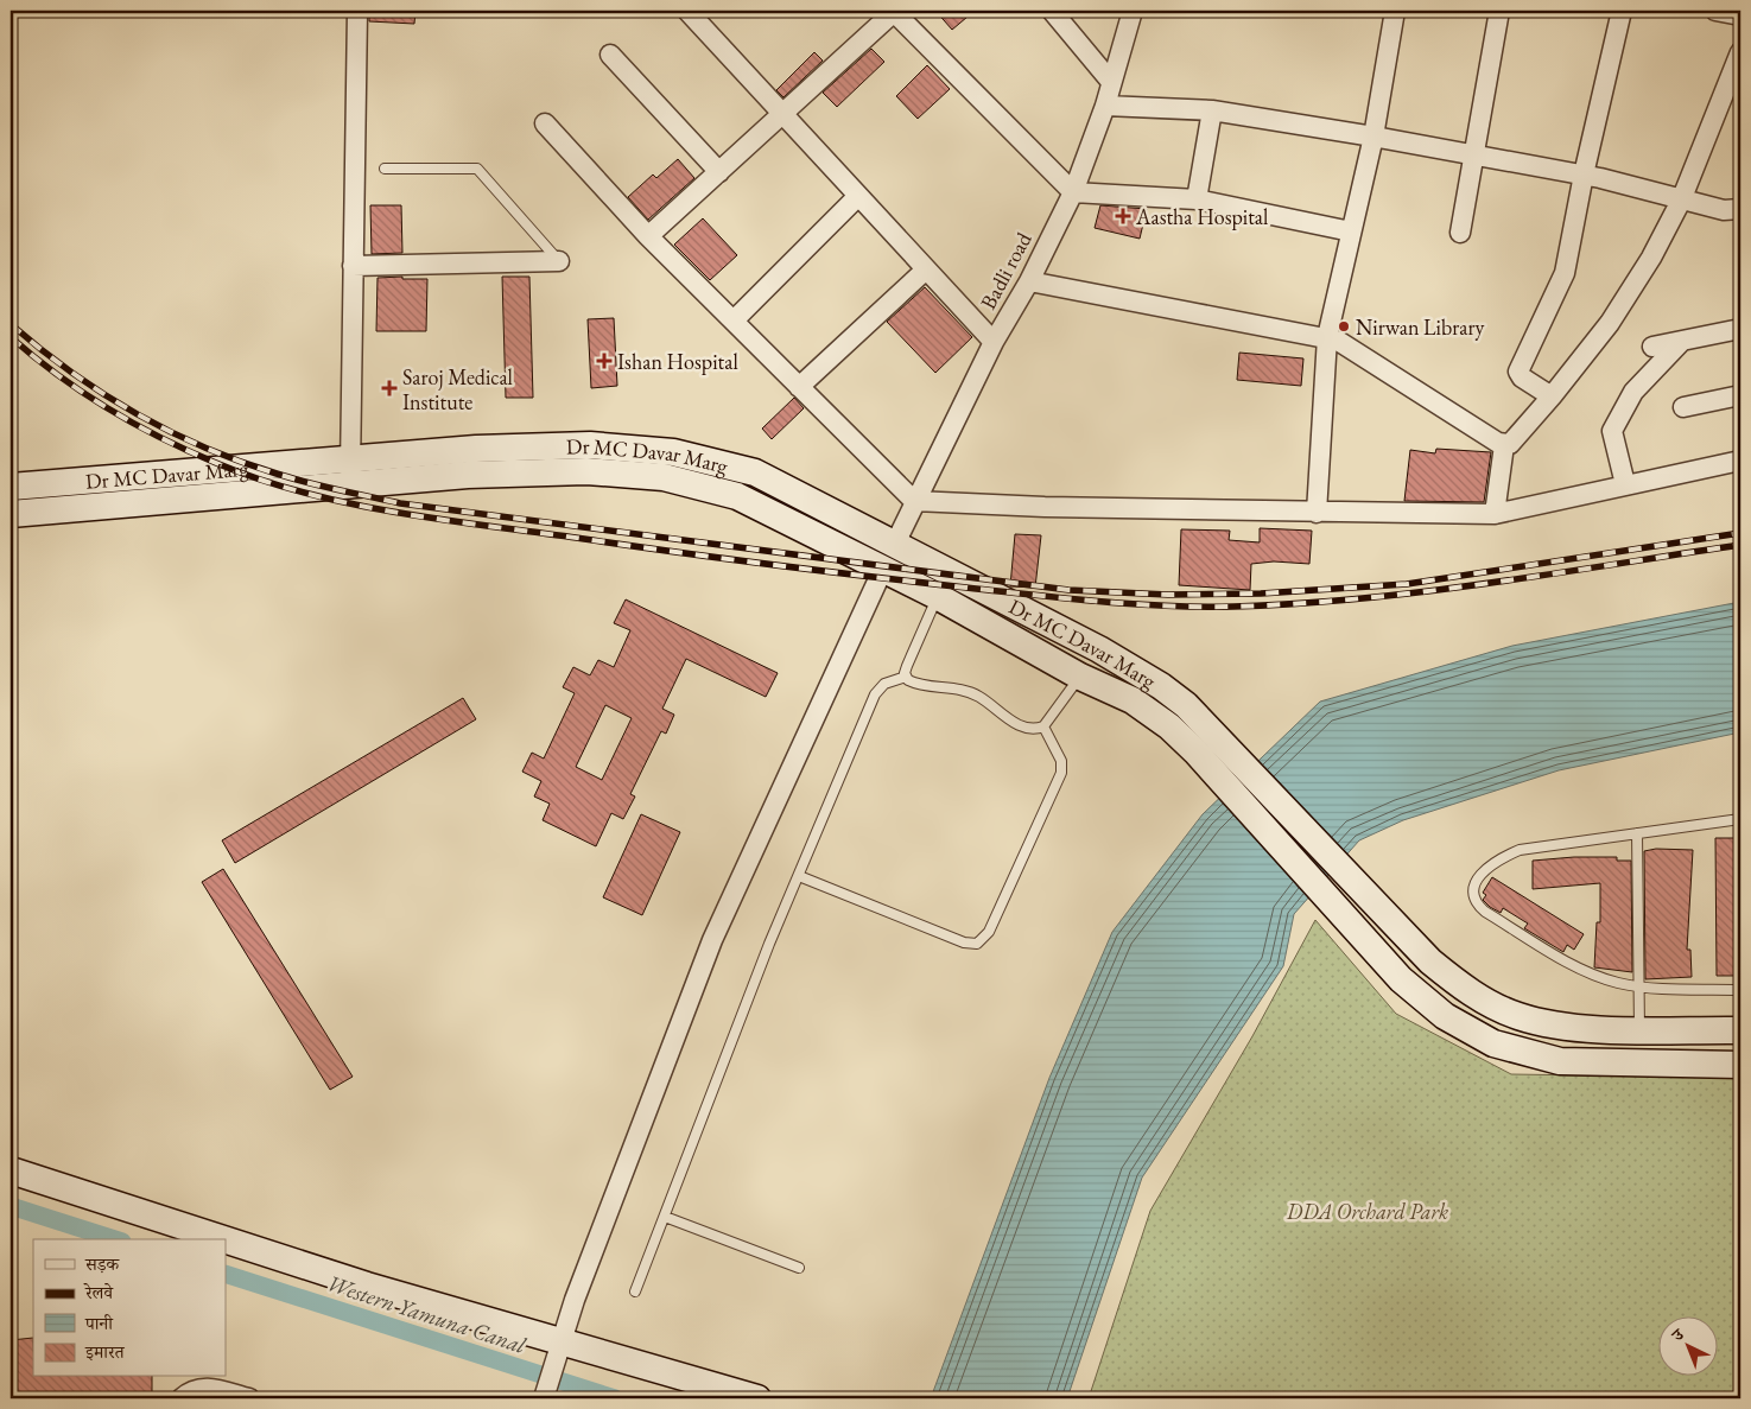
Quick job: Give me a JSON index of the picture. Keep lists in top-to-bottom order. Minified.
{"streets":{"street":["Badli road","Dr MC Davar Marg"]},"crossings":[["Badli road","Dr MC Davar Marg"]],"water":["Western Yamuna Canal"],"parks":["DDA Orchard Park"],"places":{"health":["Aastha Hospital","Ishan Hospital","Saroj Medical Institute"],"other":["Nirwan Library"]},"legend":["सड़क","रेलवे","पानी","इमारत"],"north":"top left"}
